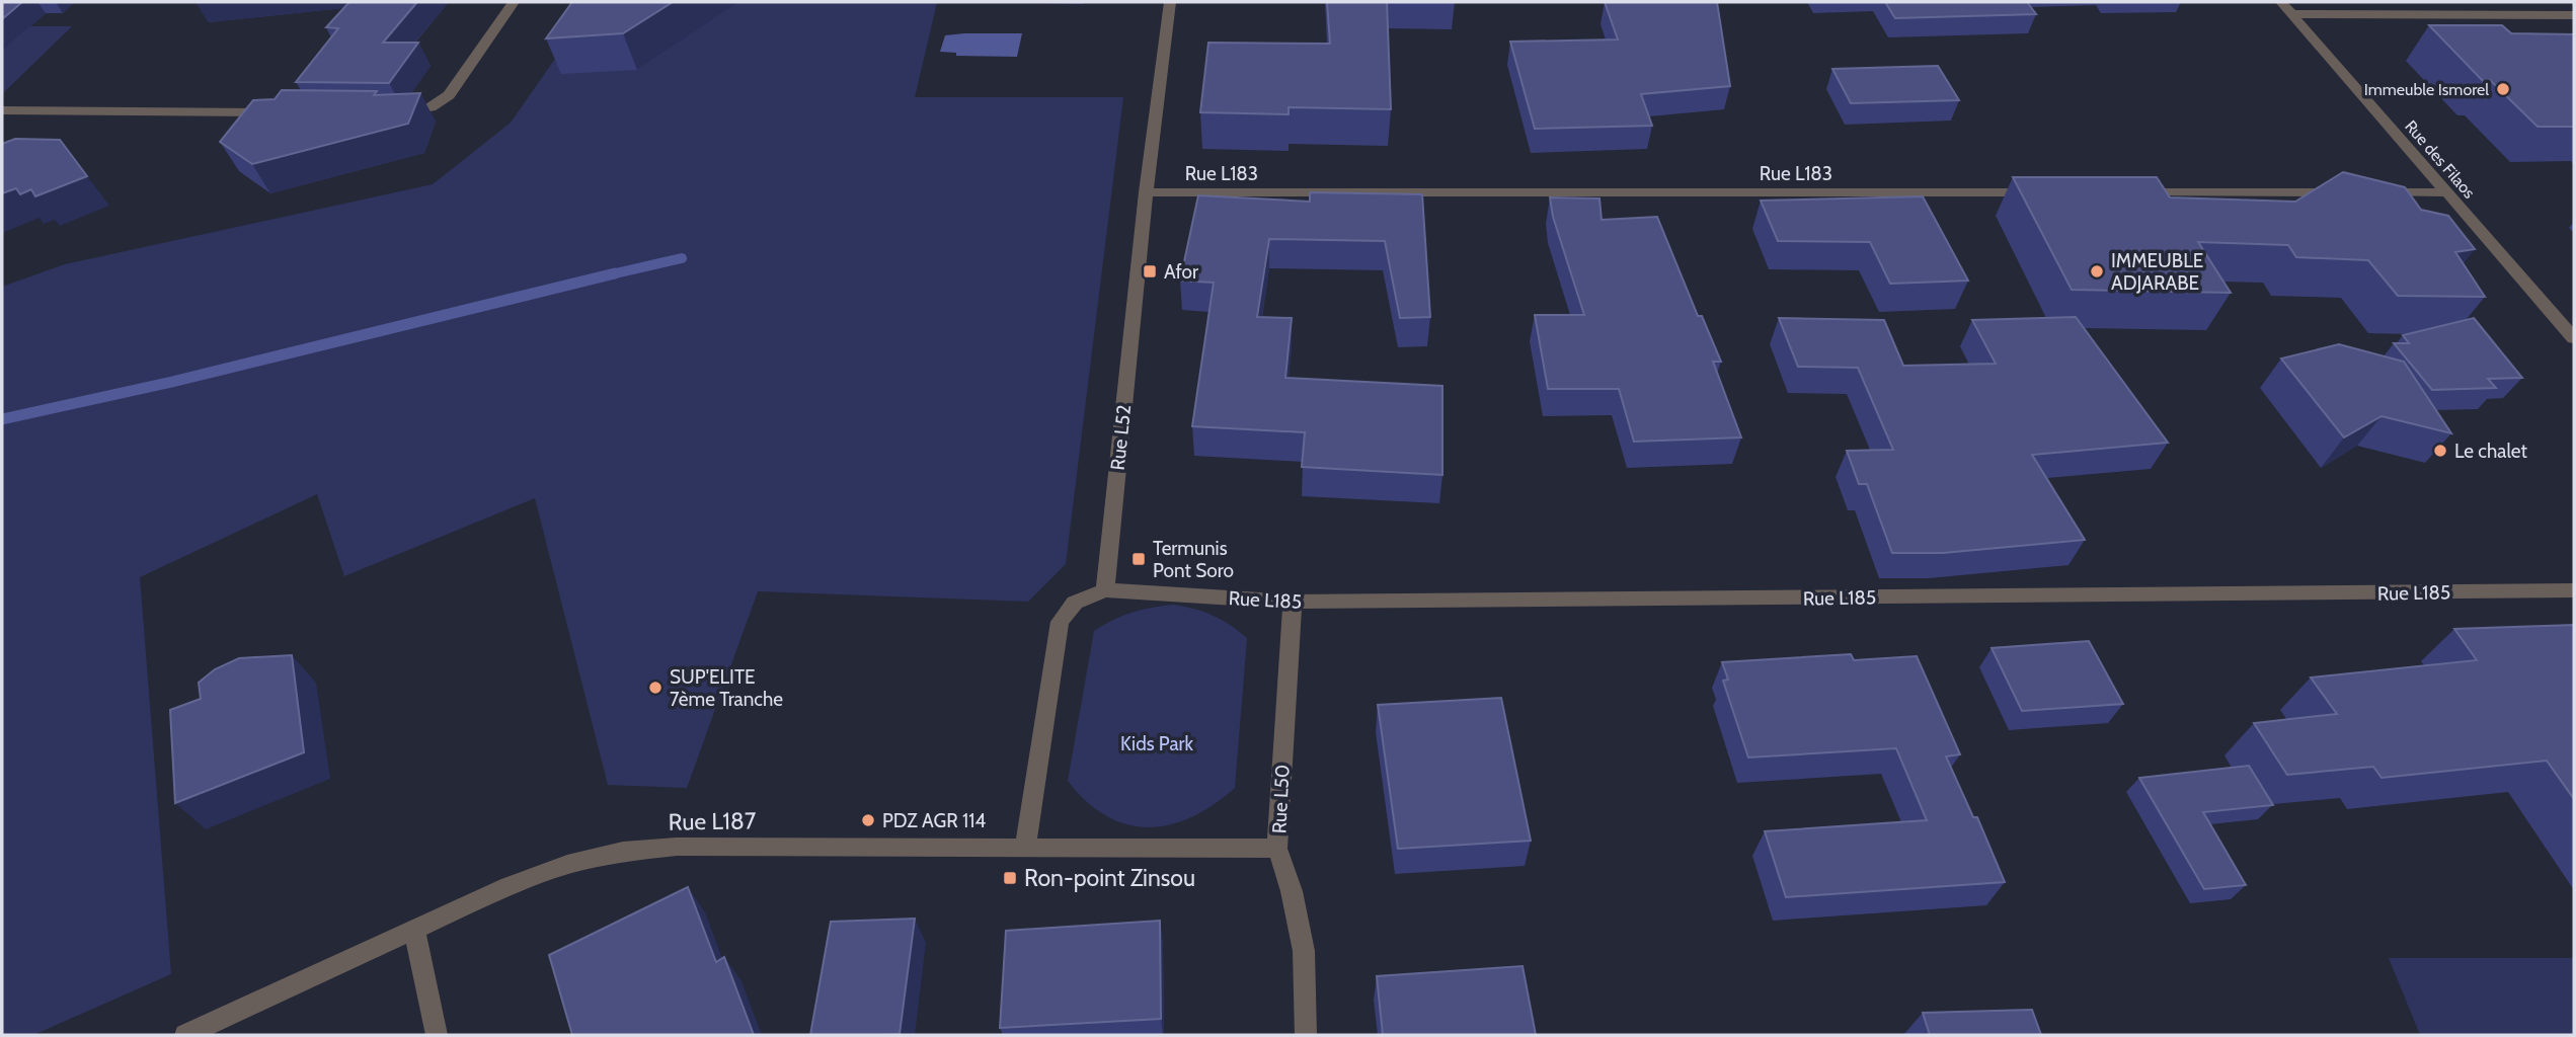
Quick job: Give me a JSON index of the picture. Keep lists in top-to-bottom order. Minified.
{"streets":{"street":["Rue des Filaos","Rue L183","Rue L52","Rue L185","Rue L50","Rue L187"]},"crossings":[["Rue L183","Rue L52"],["Rue L52","Rue L185"],["Rue L185","Rue L50"],["Rue L50","Rue L187"]],"parks":["Kids Park"],"places":{"other":["Immeuble Ismorel","IMMEUBLE ADJARABE","Le chalet","SUP'ELITE 7ème Tranche","PDZ AGR 114"],"transit":["Afor","Termunis Pont Soro","Ron-point Zinsou"]}}
